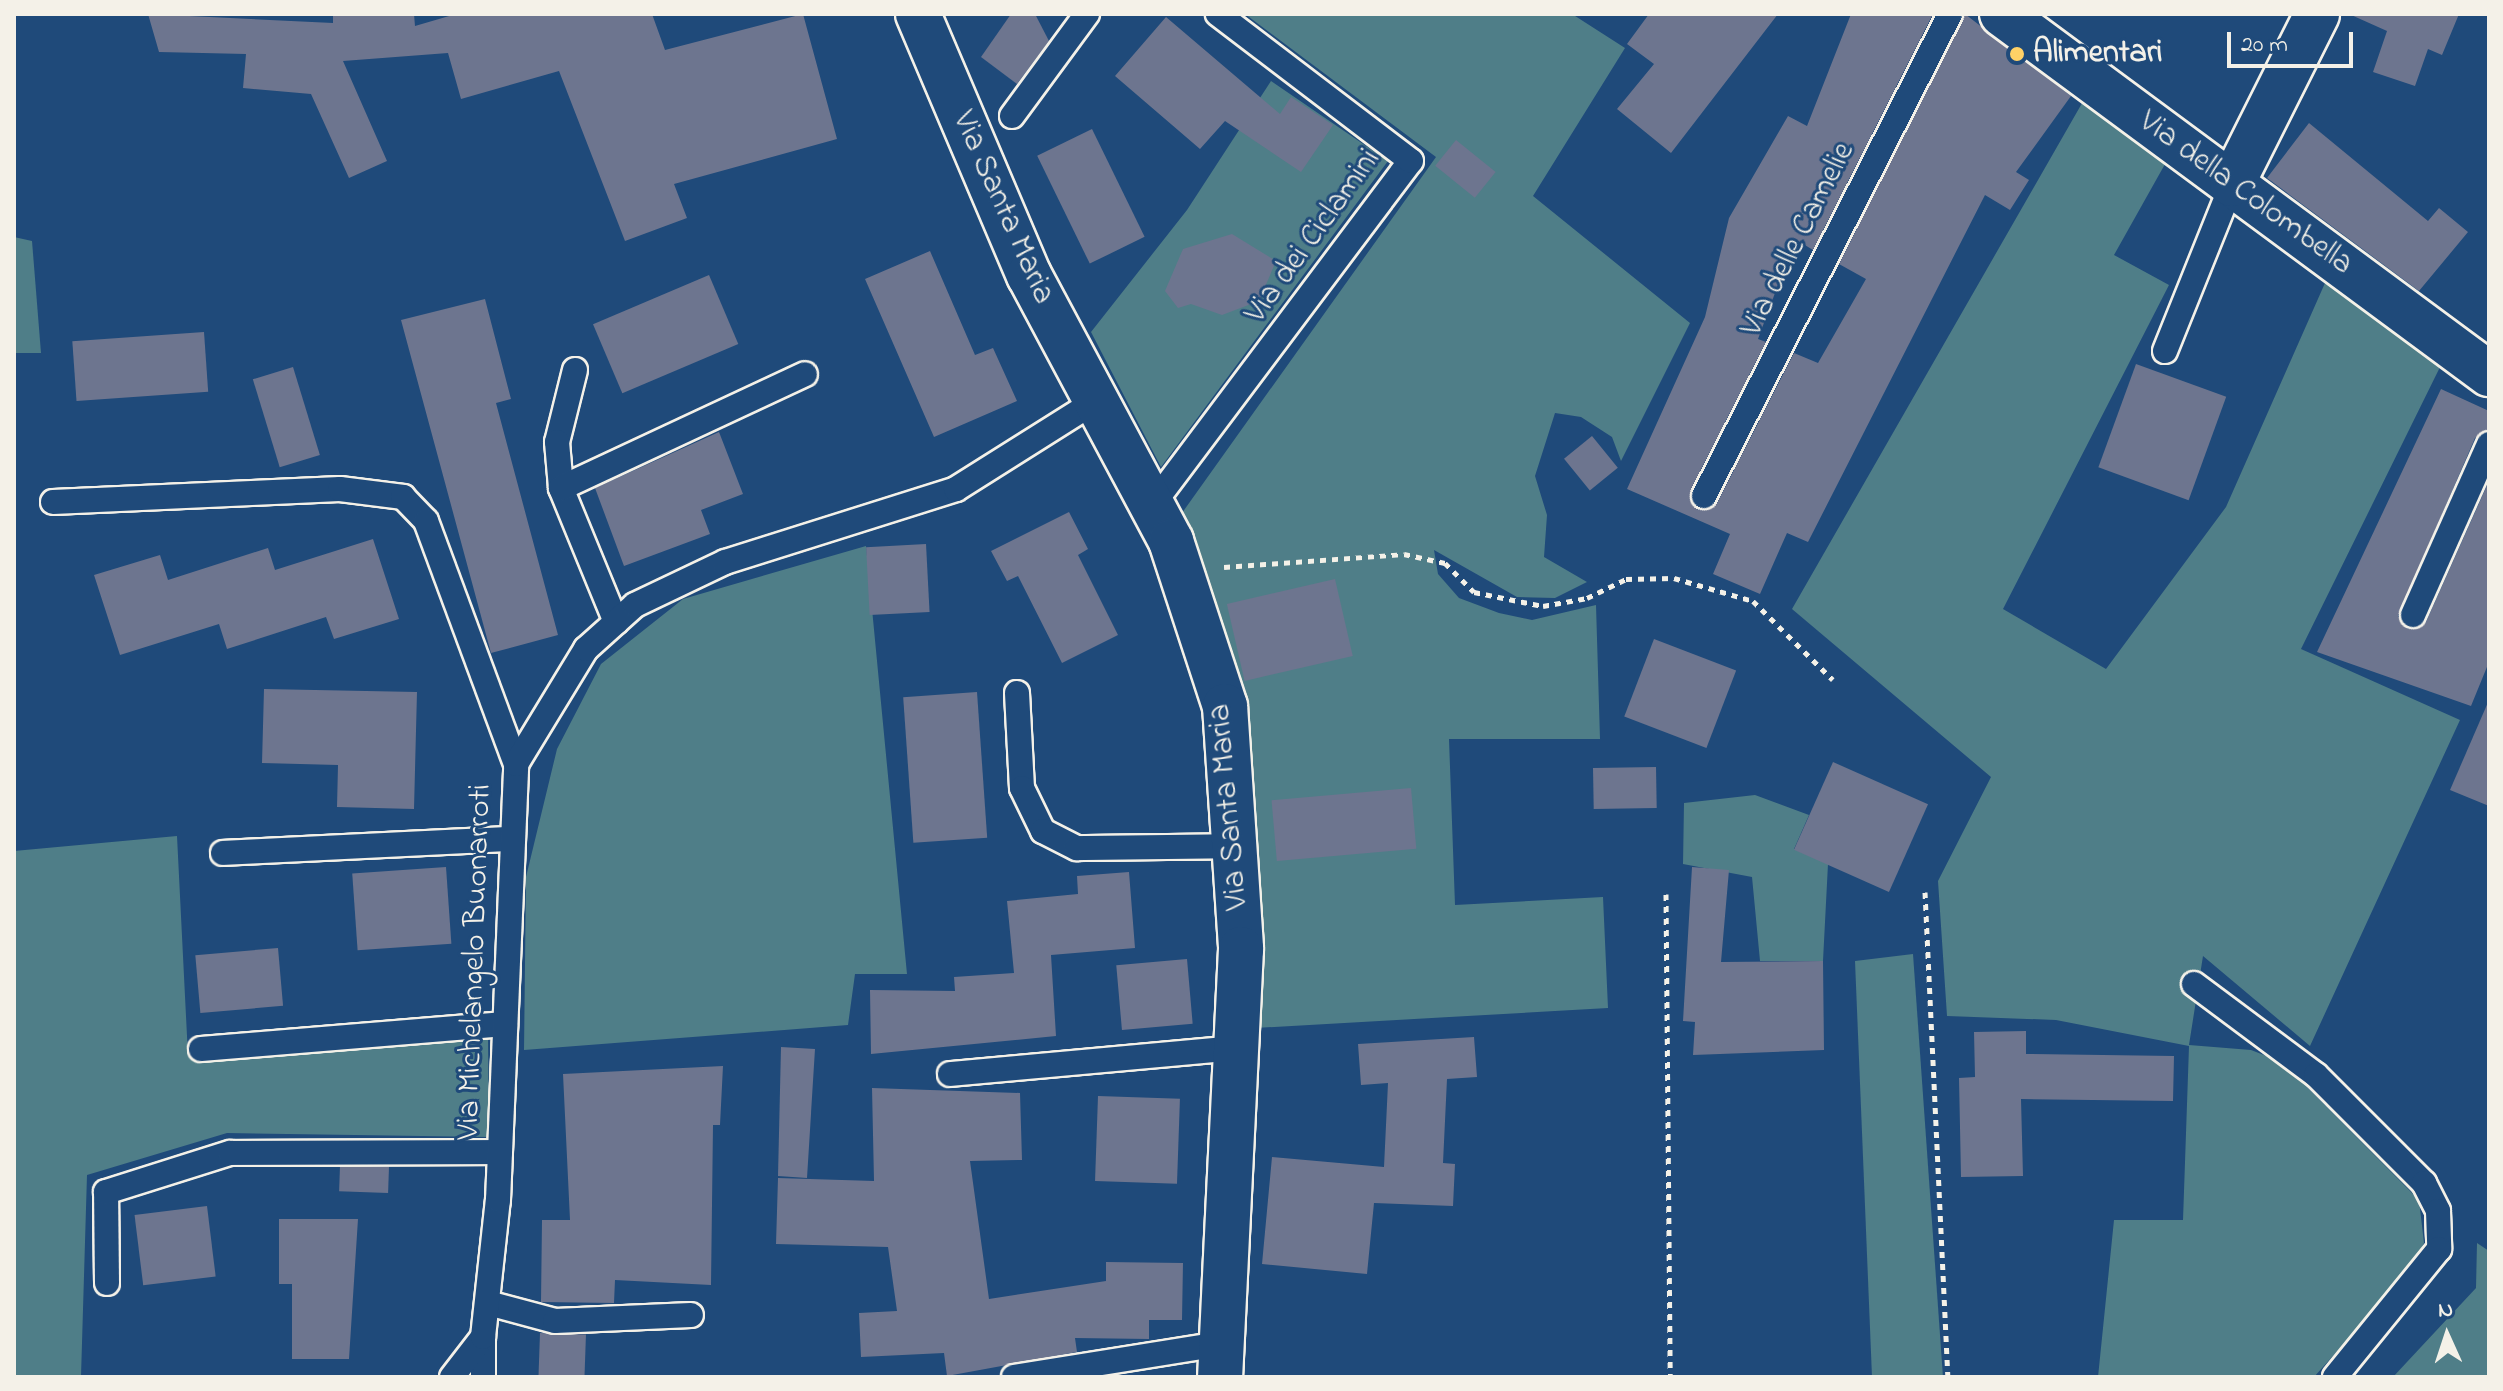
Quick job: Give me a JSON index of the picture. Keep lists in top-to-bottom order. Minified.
{"streets":{"street":["Via della Colombella","Via Santa Maria"],"lane":["Via dei Ciclamini","Via delle Camelie","Via Michelangelo Buonarroti"]},"crossings":[["Via Santa Maria","Via dei Ciclamini"],["Via Santa Maria","Via Michelangelo Buonarroti"]],"places":["Alimentari"],"scale_bar":"20 m","north":"top"}
